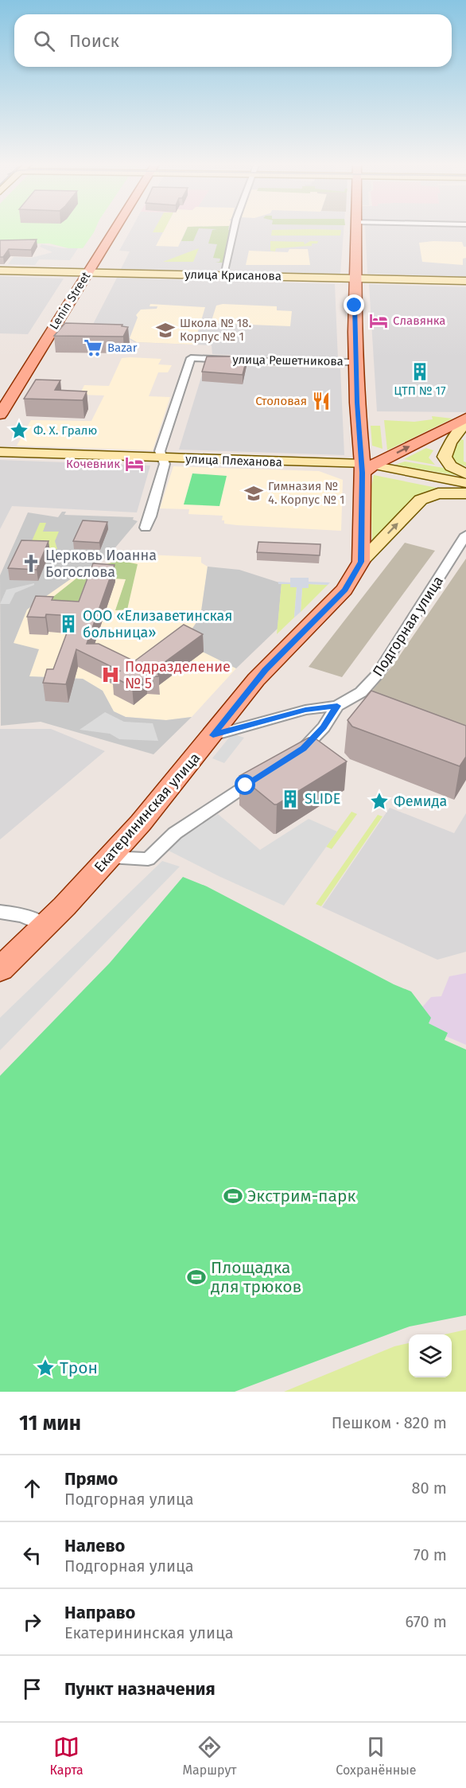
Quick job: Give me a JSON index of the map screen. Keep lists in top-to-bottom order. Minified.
{"streets":{"main road":["улица Крисанова","Lenin Street","улица Плеханова","Екатерининская улица"],"street":["улица Решетникова","Подгорная улица"]},"crossings":[["улица Крисанова","Lenin Street"],["улица Крисанова","Екатерининская улица"],["улица Решетникова","улица Плеханова"],["улица Решетникова","Екатерининская улица"],["улица Плеханова","Екатерининская улица"],["Подгорная улица","Екатерининская улица"]],"places":{"hotel":["Славянка","Кочевник"],"school or university":["Школа № 18. Корпус № 1","Гимназия № 4. Корпус № 1"],"supermarket":["Bazar"],"building":["ЦТП № 17","ООО «Елизаветинская больница»","SLIDE"],"restaurant":["Столовая"],"place":["Ф. Х. Гралю","Фемида","Трон"],"church":["Церковь Иоанна Богослова"],"hospital":["Подразделение № 5"],"sports":["Экстрим-парк","Площадка для трюков"]},"page":{"search":"Поиск","heading":["11 мин","Пешком · 820 m"],"list":[["Прямо","Подгорная улица","80 m"],["Налево","Подгорная улица","70 m"],["Направо","Екатерининская улица","670 m"],"Пункт назначения"],"nav":["Карта","Маршрут","Сохранённые"]}}
